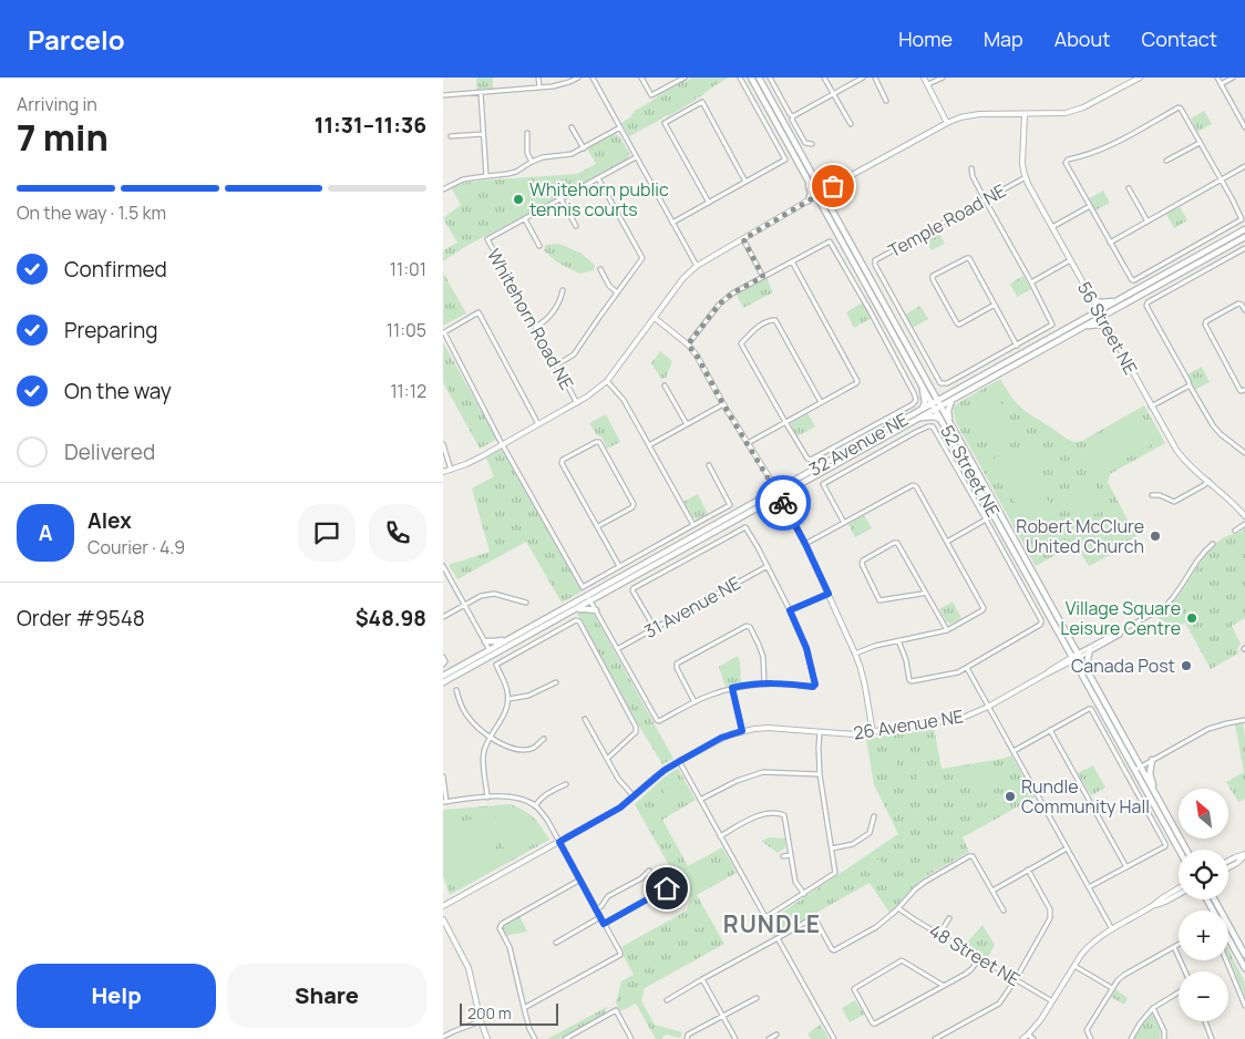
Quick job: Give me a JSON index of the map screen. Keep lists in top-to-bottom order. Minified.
{"streets":{"main road":["32 Avenue NE","52 Street NE"],"street":["Temple Road NE","Whitehorn Road NE","56 Street NE","31 Avenue NE","26 Avenue NE","48 Street NE"]},"crossings":[["Temple Road NE","56 Street NE"],["56 Street NE","32 Avenue NE"],["32 Avenue NE","52 Street NE"],["52 Street NE","26 Avenue NE"]],"districts":["RUNDLE"],"places":["Whitehorn public tennis courts","Robert McClure United Church","Village Square Leisure Centre","Canada Post","Rundle Community Hall"],"scale_bar":"200 m","north":"top left","page":{"header":"Parcelo","nav":["Home","Map","About","Contact"],"heading":["7 min","Arriving in","11:31–11:36"],"panel":["Alex","Courier · 4.9","Order #9548","$48.98"],"bar":"On the way · 1.5 km","list":[["Confirmed","11:01"],["Preparing","11:05"],["On the way","11:12"],"Delivered"],"round":"A","map_buttons":["+","−"],"buttons":["Help","Share"],"scale":"200 m"}}
